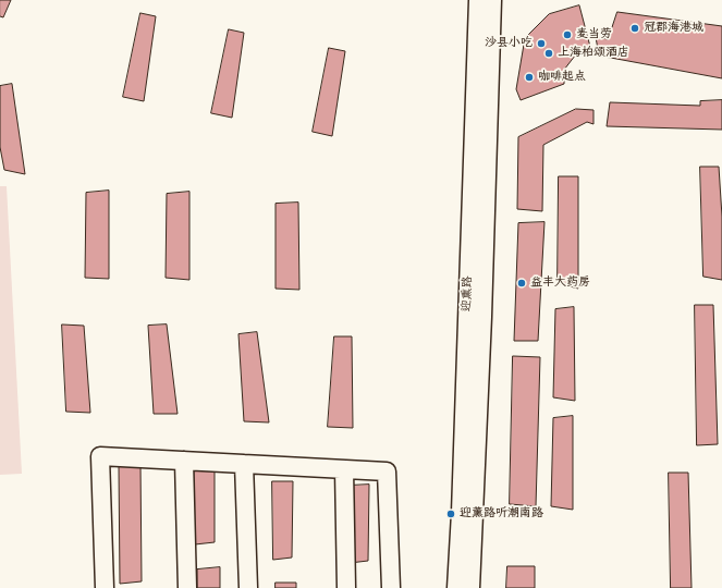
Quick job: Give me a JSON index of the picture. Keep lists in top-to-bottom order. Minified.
{"streets":{"street":["迎熏路"]},"places":["冠郡海港城","麦当劳","沙县小吃","上海柏颂酒店","咖啡起点","益丰大药房","迎薰路听潮南路"]}
